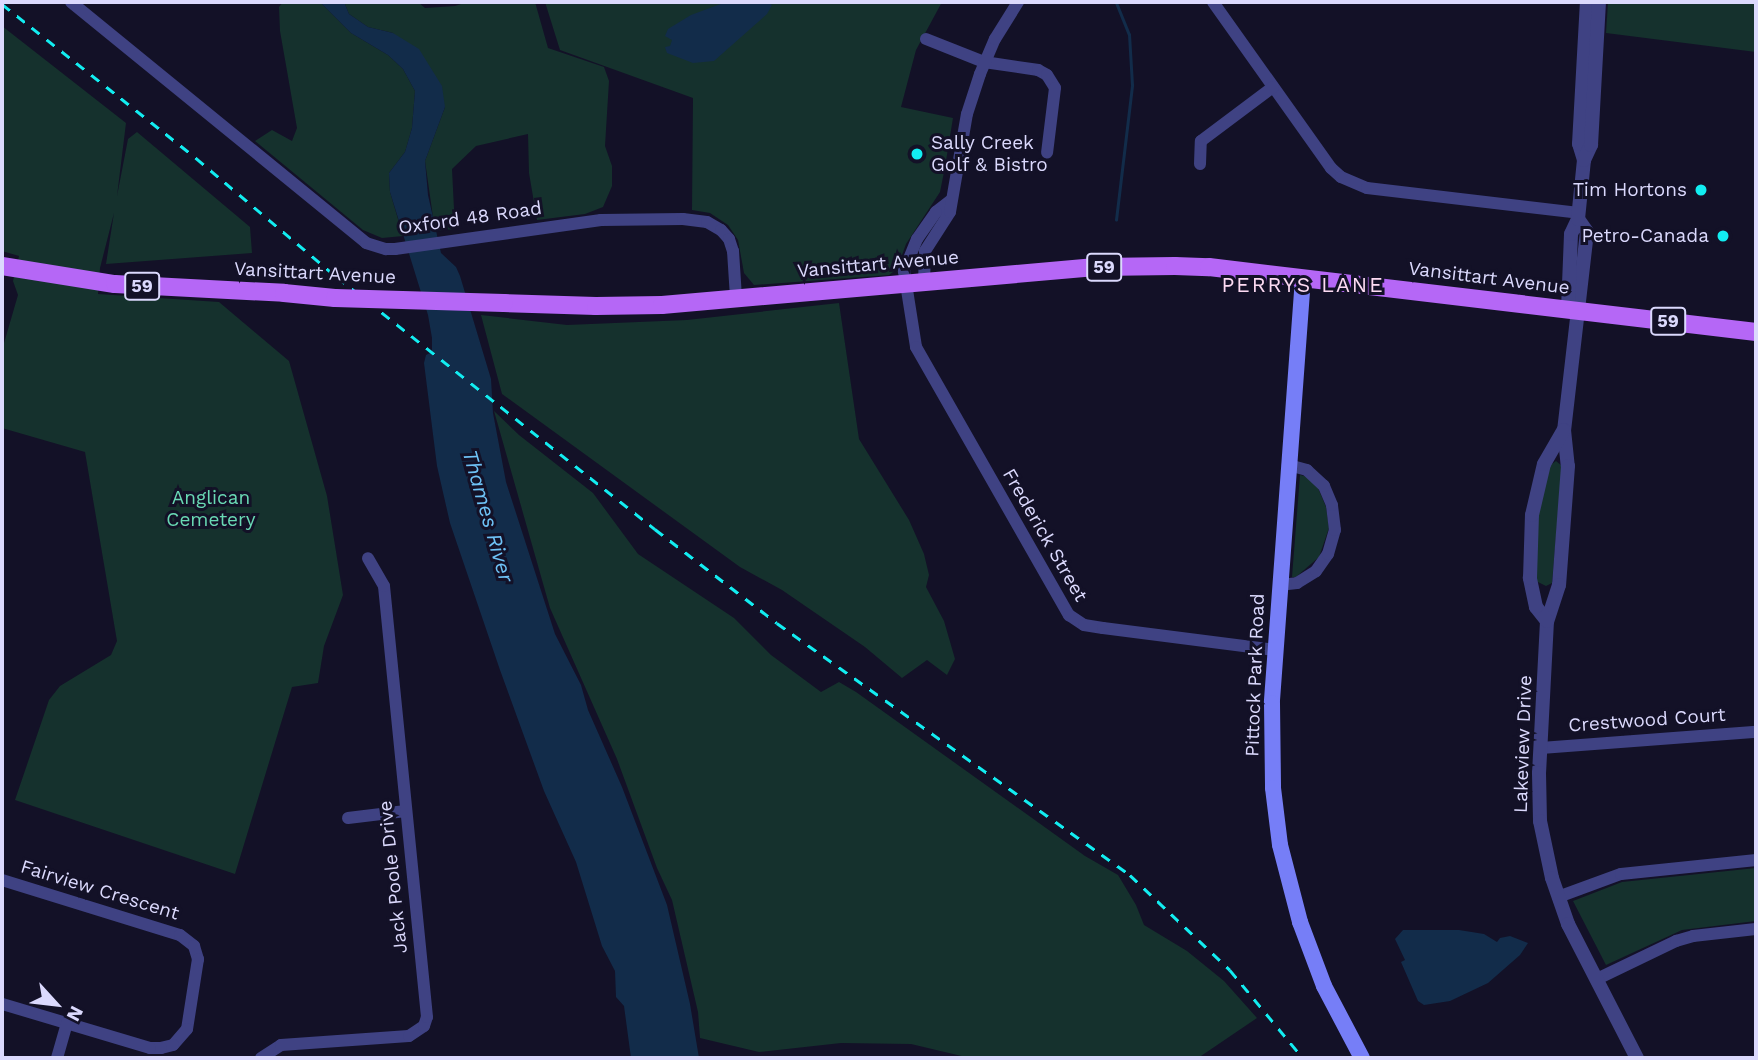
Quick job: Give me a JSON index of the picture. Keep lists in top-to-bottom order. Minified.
{"streets":{"main road":["Vansittart Avenue","59","Pittock Park Road"],"street":["Oxford 48 Road","Frederick Street","Crestwood Court","Lakeview Drive","Jack Poole Drive","Fairview Crescent"]},"crossings":[["Oxford 48 Road","Vansittart Avenue"],["Vansittart Avenue","Frederick Street"],["Vansittart Avenue","Pittock Park Road"],["Vansittart Avenue","Lakeview Drive"],["Frederick Street","Pittock Park Road"],["Crestwood Court","Lakeview Drive"]],"districts":["PERRYS LANE"],"water":["Thames River"],"parks":["Anglican Cemetery"],"places":["Sally Creek Golf & Bistro","Tim Hortons","Petro-Canada"],"north":"bottom right"}
